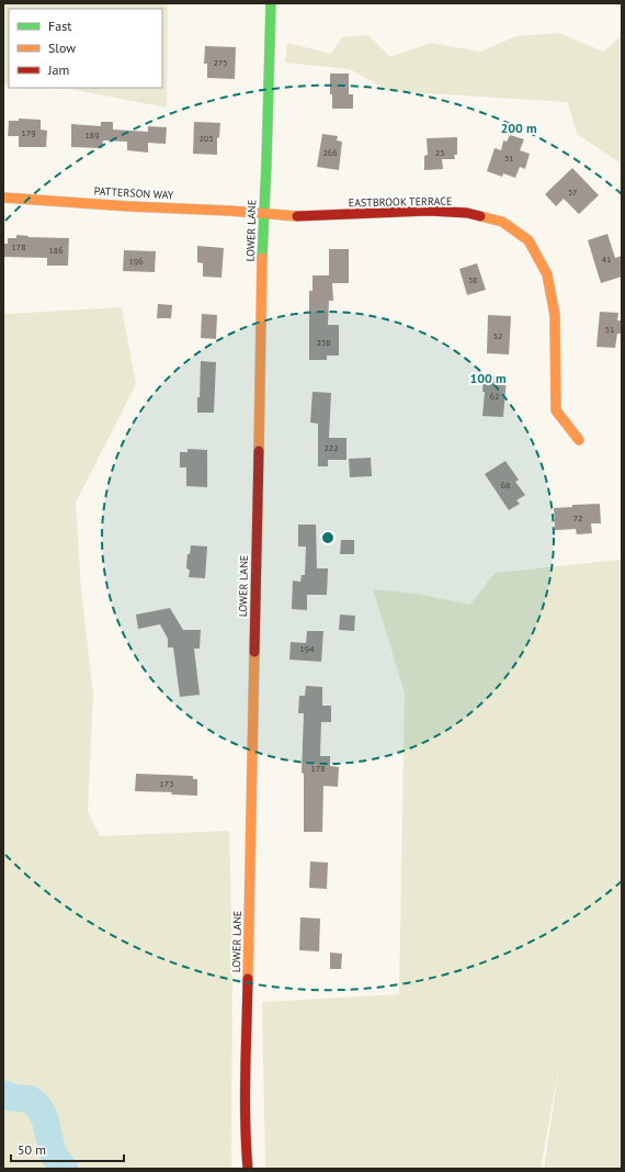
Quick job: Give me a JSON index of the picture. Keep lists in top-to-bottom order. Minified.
{"streets":{"street":["PATTERSON WAY","EASTBROOK TERRACE","LOWER LANE"]},"crossings":[["PATTERSON WAY","EASTBROOK TERRACE"],["PATTERSON WAY","LOWER LANE"],["EASTBROOK TERRACE","LOWER LANE"]],"house_numbers":["275","179","189","205","266","23","31","37","178","186","41","196","38","51","52","238","62","222","68","72","194","178","173"],"legend":["Fast","Slow","Jam"],"scale_bar":"50 m","rings":["200 m","100 m"]}
